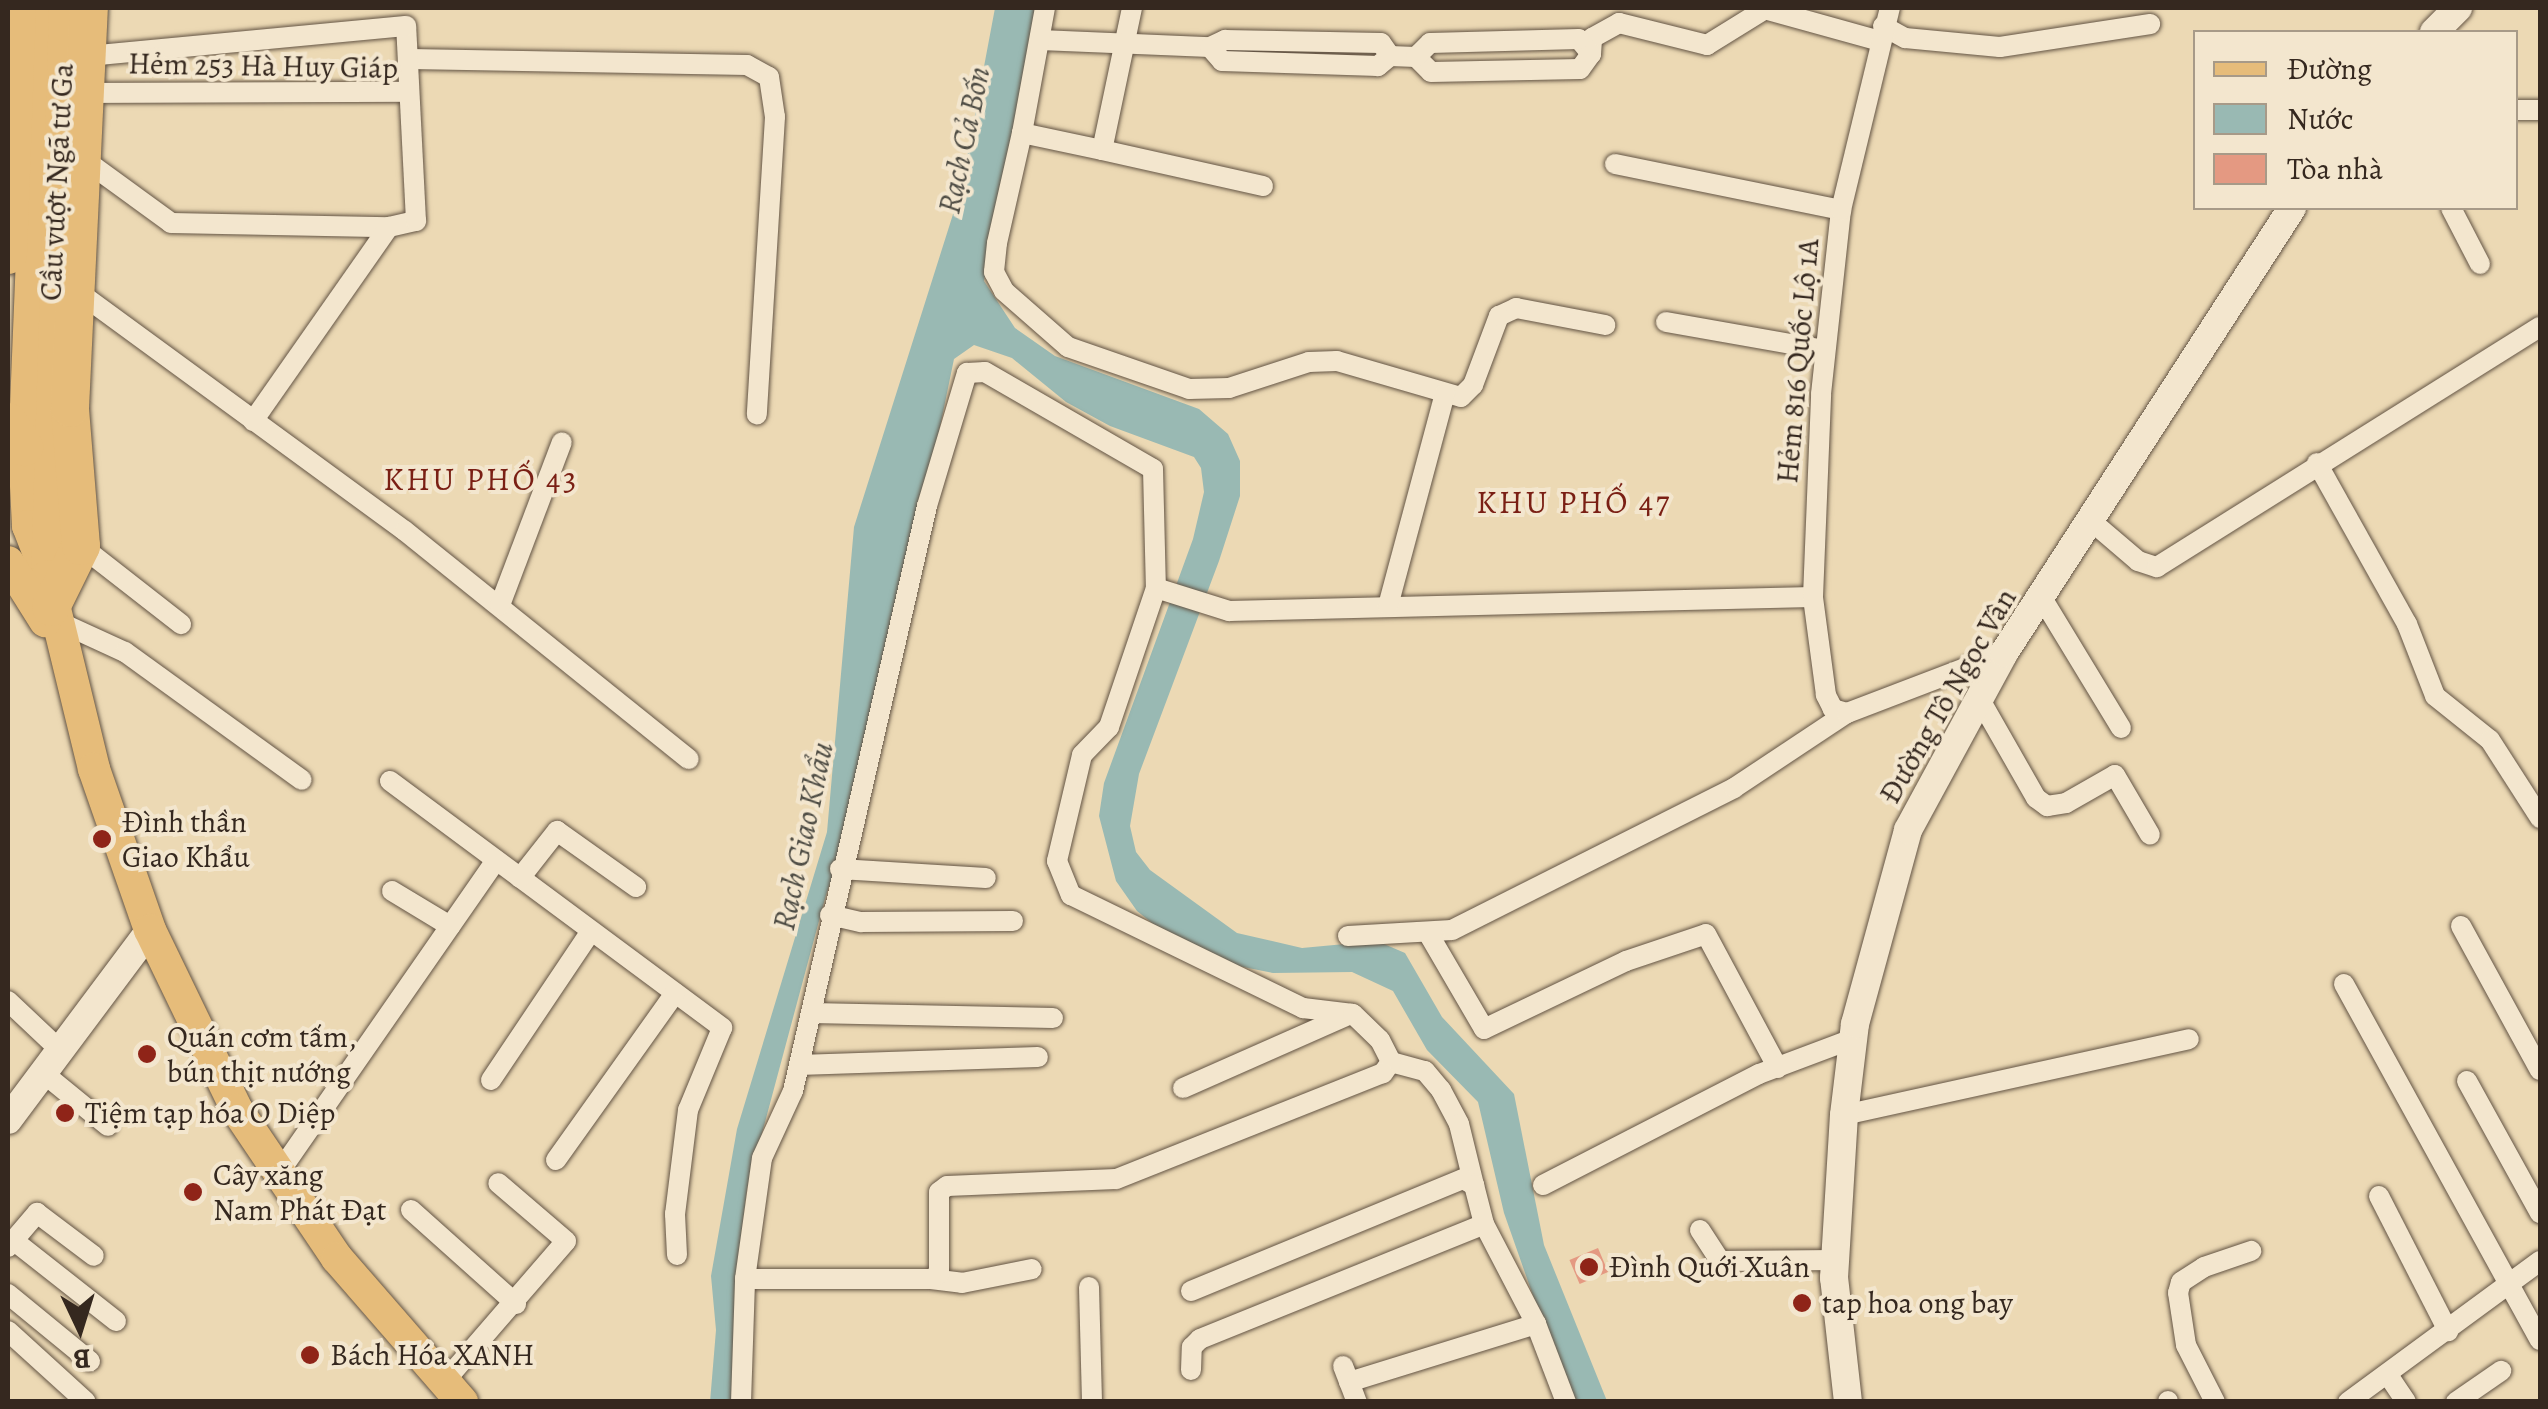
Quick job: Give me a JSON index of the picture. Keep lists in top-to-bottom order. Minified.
{"streets":{"main road":["Cầu vượt Ngã tư Ga"],"street":["Hẻm 253 Hà Huy Giáp","Hẻm 816 Quốc Lộ 1A","Đường Tô Ngọc Vân"]},"districts":["KHU PHỐ 43","KHU PHỐ 47"],"water":["Rạch Cả Bốn","Rạch Giao Khẩu"],"places":["Đình thần Giao Khẩu","Quán cơm tấm, bún thịt nướng","Tiệm tạp hóa O Diệp","Cây xăng Nam Phát Đạt","Đình Quới Xuân","tap hoa ong bay","Bách Hóa XANH"],"legend":["Đường","Nước","Tòa nhà"],"north":"bottom"}
